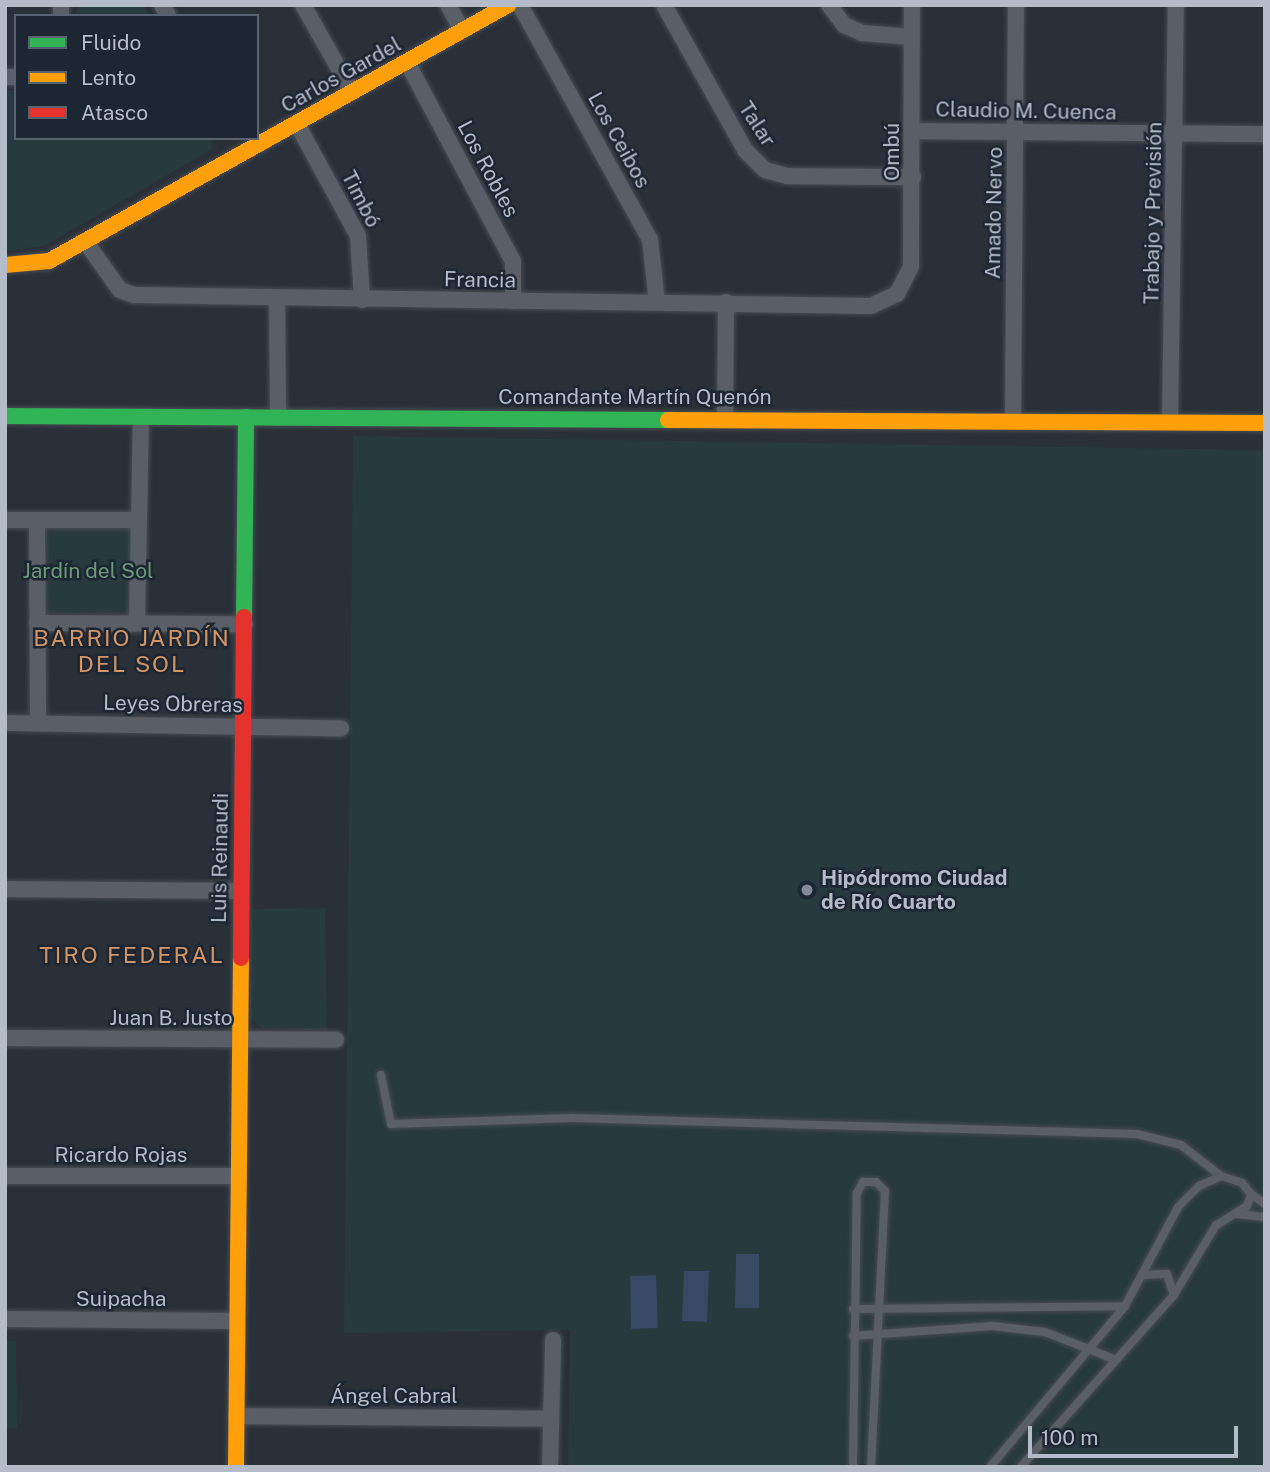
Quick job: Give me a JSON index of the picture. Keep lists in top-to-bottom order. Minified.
{"streets":{"street":["Carlos Gardel","Claudio M. Cuenca","Talar","Los Ceibos","Ombú","Los Robles","Timbó","Amado Nervo","Trabajo y Previsión","Francia","Comandante Martín Quenón","Leyes Obreras","Luis Reinaudi","Juan B. Justo","Ricardo Rojas","Suipacha","Ángel Cabral"]},"crossings":[["Carlos Gardel","Los Robles"],["Carlos Gardel","Timbó"],["Carlos Gardel","Francia"],["Claudio M. Cuenca","Ombú"],["Claudio M. Cuenca","Amado Nervo"],["Claudio M. Cuenca","Trabajo y Previsión"],["Talar","Ombú"],["Los Ceibos","Francia"],["Ombú","Francia"],["Los Robles","Francia"],["Timbó","Francia"],["Amado Nervo","Comandante Martín Quenón"],["Trabajo y Previsión","Comandante Martín Quenón"],["Comandante Martín Quenón","Luis Reinaudi"],["Leyes Obreras","Luis Reinaudi"],["Luis Reinaudi","Juan B. Justo"],["Luis Reinaudi","Ricardo Rojas"],["Luis Reinaudi","Suipacha"],["Luis Reinaudi","Ángel Cabral"]],"districts":["BARRIO JARDÍN DEL SOL","TIRO FEDERAL"],"parks":["Jardín del Sol"],"places":["Hipódromo Ciudad de Río Cuarto"],"legend":["Fluido","Lento","Atasco"],"scale_bar":"100 m"}
